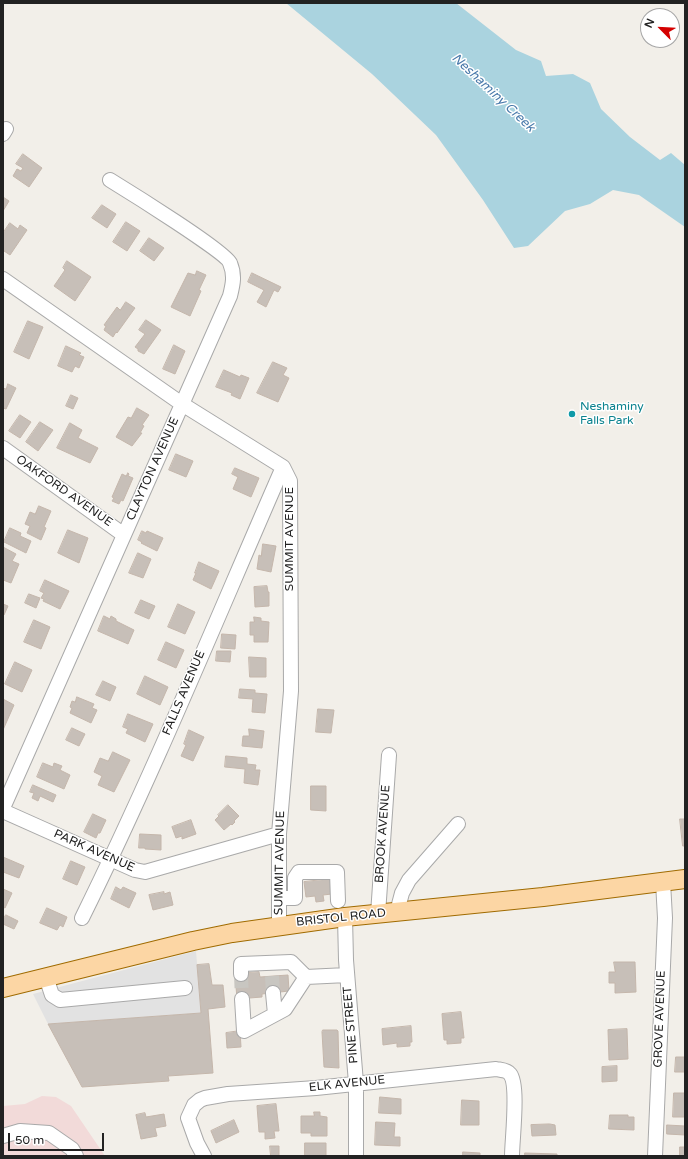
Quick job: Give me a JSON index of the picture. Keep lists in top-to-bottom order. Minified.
{"streets":{"main road":["BRISTOL ROAD"],"street":["CLAYTON AVENUE","OAKFORD AVENUE","SUMMIT AVENUE","FALLS AVENUE","BROOK AVENUE","PARK AVENUE","GROVE AVENUE","PINE STREET","ELK AVENUE"]},"crossings":[["CLAYTON AVENUE","OAKFORD AVENUE"],["SUMMIT AVENUE","FALLS AVENUE"],["SUMMIT AVENUE","PARK AVENUE"],["SUMMIT AVENUE","BRISTOL ROAD"],["SUMMIT AVENUE","PINE STREET"],["FALLS AVENUE","PARK AVENUE"],["BROOK AVENUE","BRISTOL ROAD"],["BRISTOL ROAD","GROVE AVENUE"],["BRISTOL ROAD","PINE STREET"],["PINE STREET","ELK AVENUE"]],"water":["Neshaminy Creek"],"places":["Neshaminy Falls Park"],"scale_bar":"50 m","north":"top left"}
